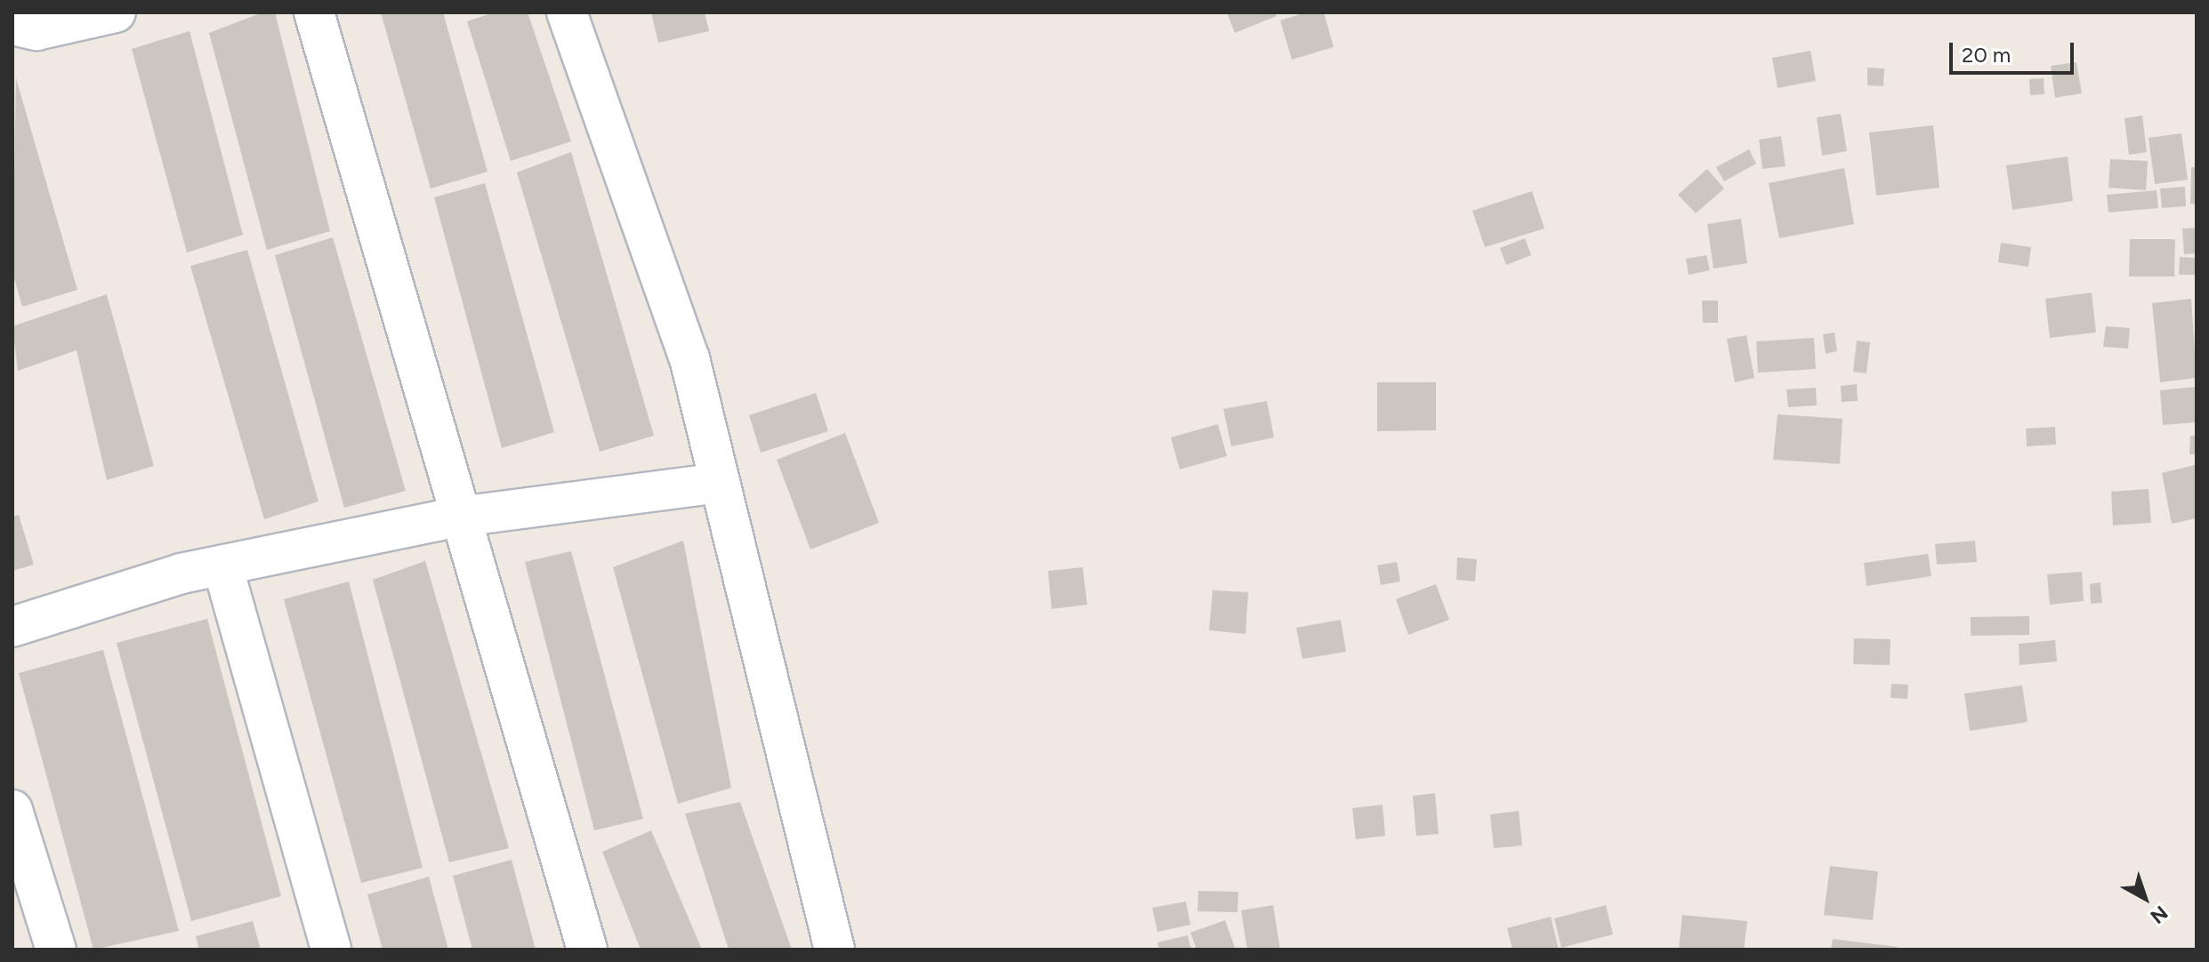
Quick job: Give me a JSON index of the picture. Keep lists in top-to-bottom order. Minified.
{"scale_bar":"20 m","north":"bottom right"}
